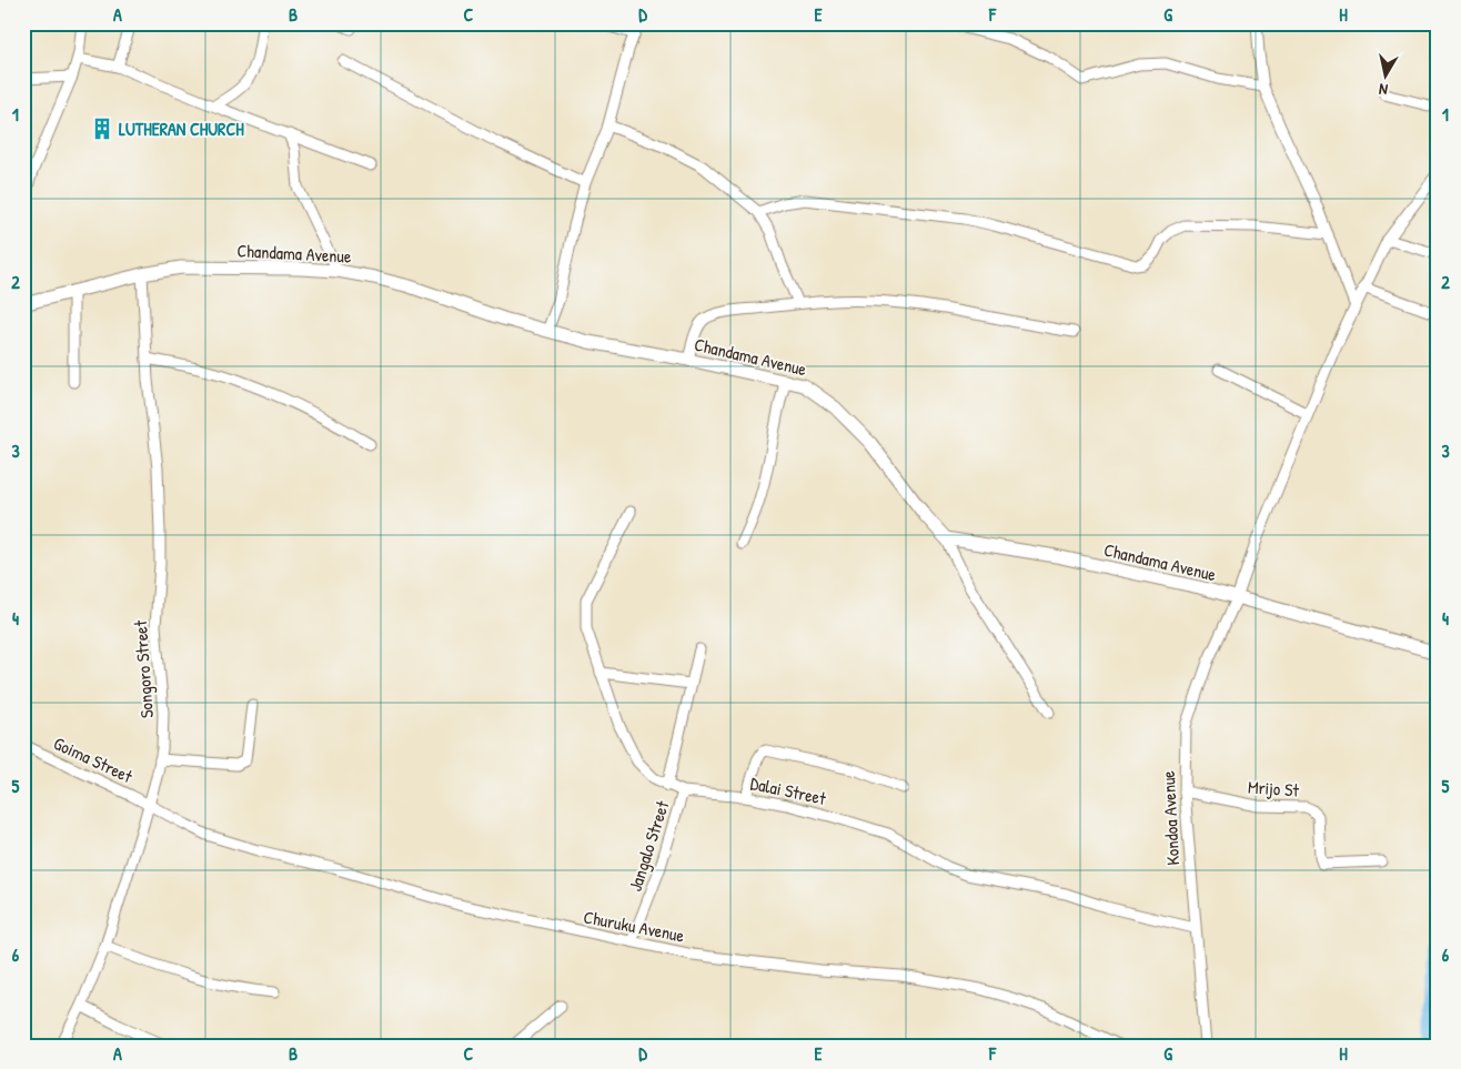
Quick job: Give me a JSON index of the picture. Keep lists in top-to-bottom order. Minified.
{"streets":{"street":["Chandama Avenue","Songoro Street","Goima Street","Mrijo St","Dalai Street","Kondoa Avenue","Jangalo Street","Churuku Avenue"]},"crossings":[["Chandama Avenue","Songoro Street"],["Chandama Avenue","Kondoa Avenue"],["Songoro Street","Goima Street"],["Songoro Street","Churuku Avenue"],["Goima Street","Churuku Avenue"],["Mrijo St","Kondoa Avenue"],["Dalai Street","Kondoa Avenue"],["Dalai Street","Jangalo Street"],["Jangalo Street","Churuku Avenue"]],"places":{"building":["LUTHERAN CHURCH"]},"north":"bottom","grid":{"columns":["A","B","C","D","E","F","G","H"],"rows":["1","2","3","4","5","6"]}}
